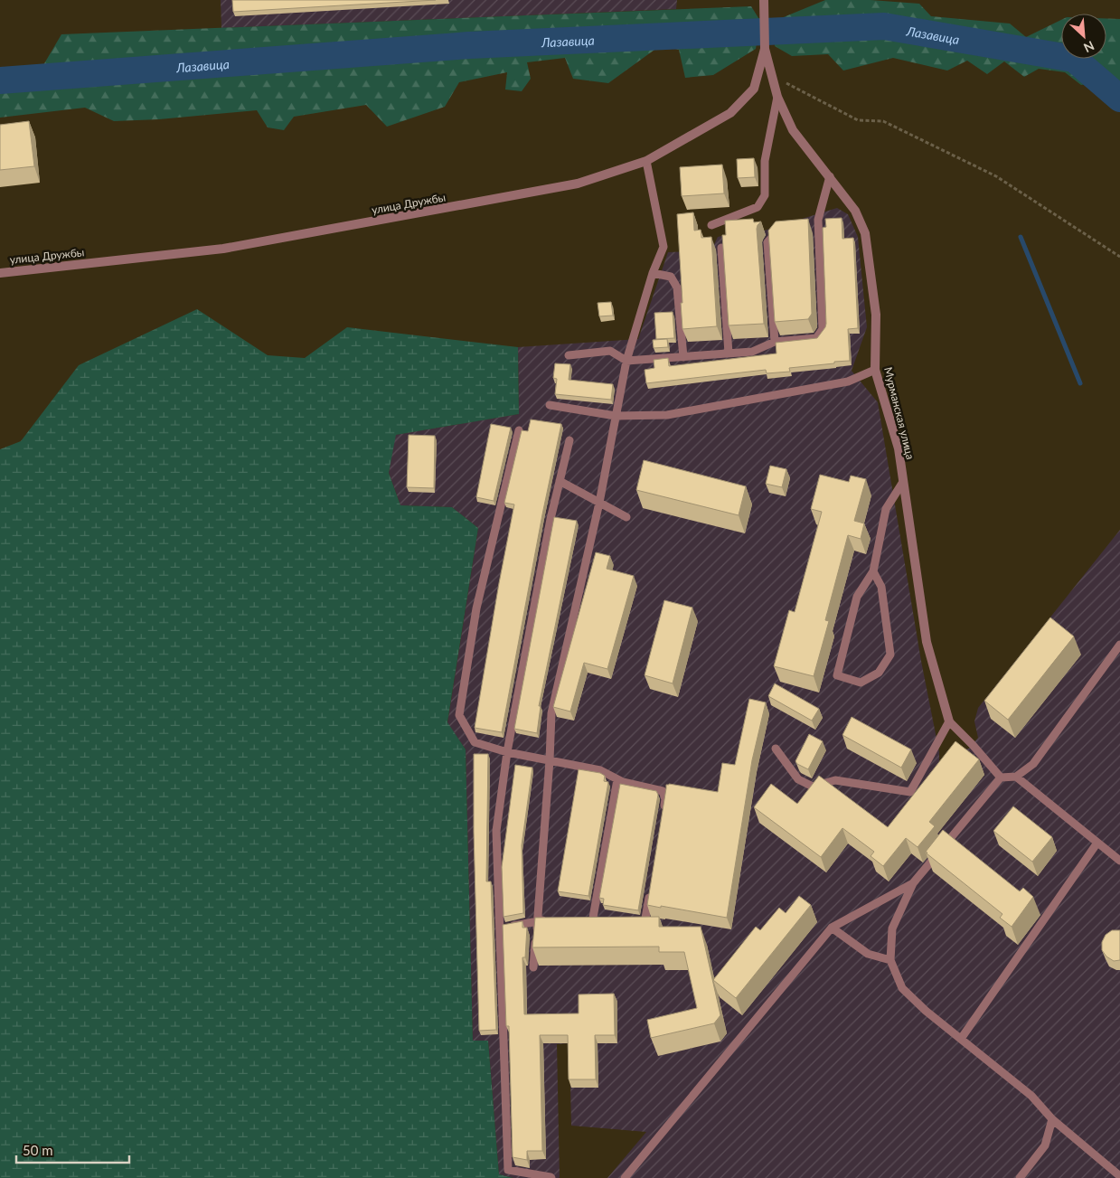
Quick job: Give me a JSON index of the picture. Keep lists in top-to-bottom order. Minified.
{"streets":{"street":["улица Дружбы","Мурманская улица"]},"crossings":[["улица Дружбы","Мурманская улица"]],"water":["Лазавица"],"scale_bar":"50 m","north":"bottom right"}
